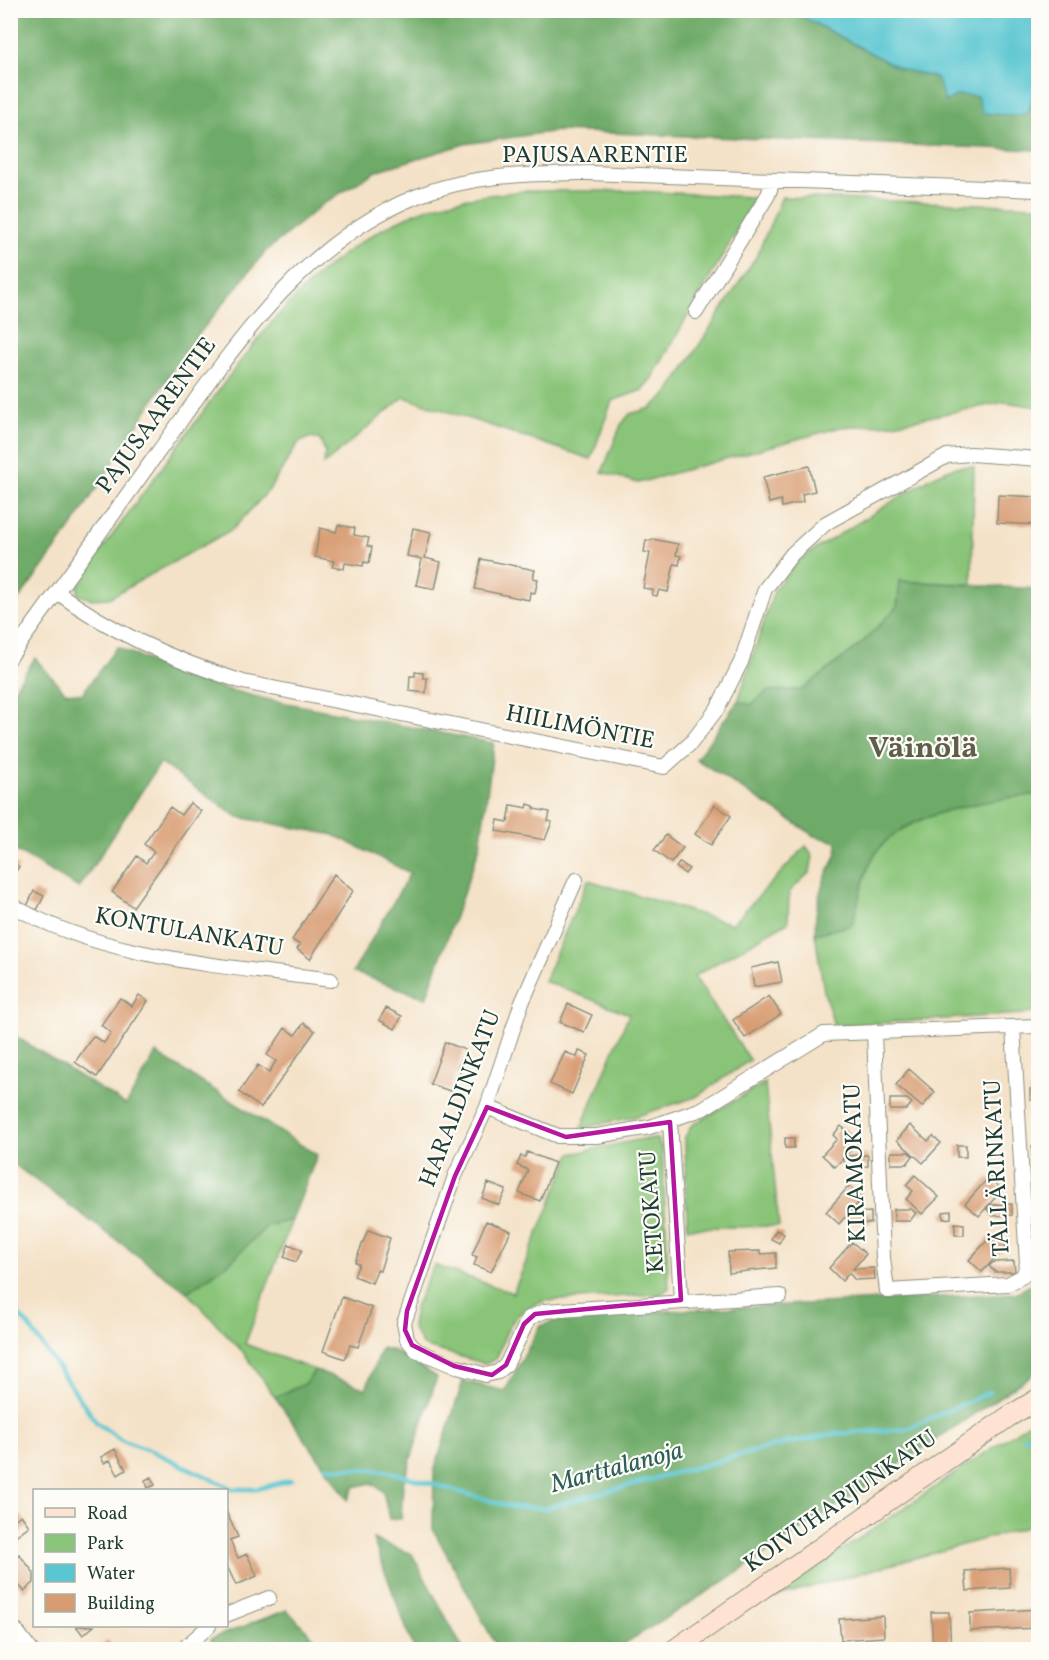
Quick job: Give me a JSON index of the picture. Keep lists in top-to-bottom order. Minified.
{"streets":{"street":["PAJUSAARENTIE","HIILIMÖNTIE","KONTULANKATU","HARALDINKATU","KIRAMOKATU","TÄLLÄRINKATU","KETOKATU","KOIVUHARJUNKATU"]},"crossings":[["PAJUSAARENTIE","HIILIMÖNTIE"],["HARALDINKATU","KETOKATU"],["KIRAMOKATU","TÄLLÄRINKATU"]],"districts":["Väinölä"],"water":["Marttalanoja"],"legend":["Road","Park","Water","Building"]}
